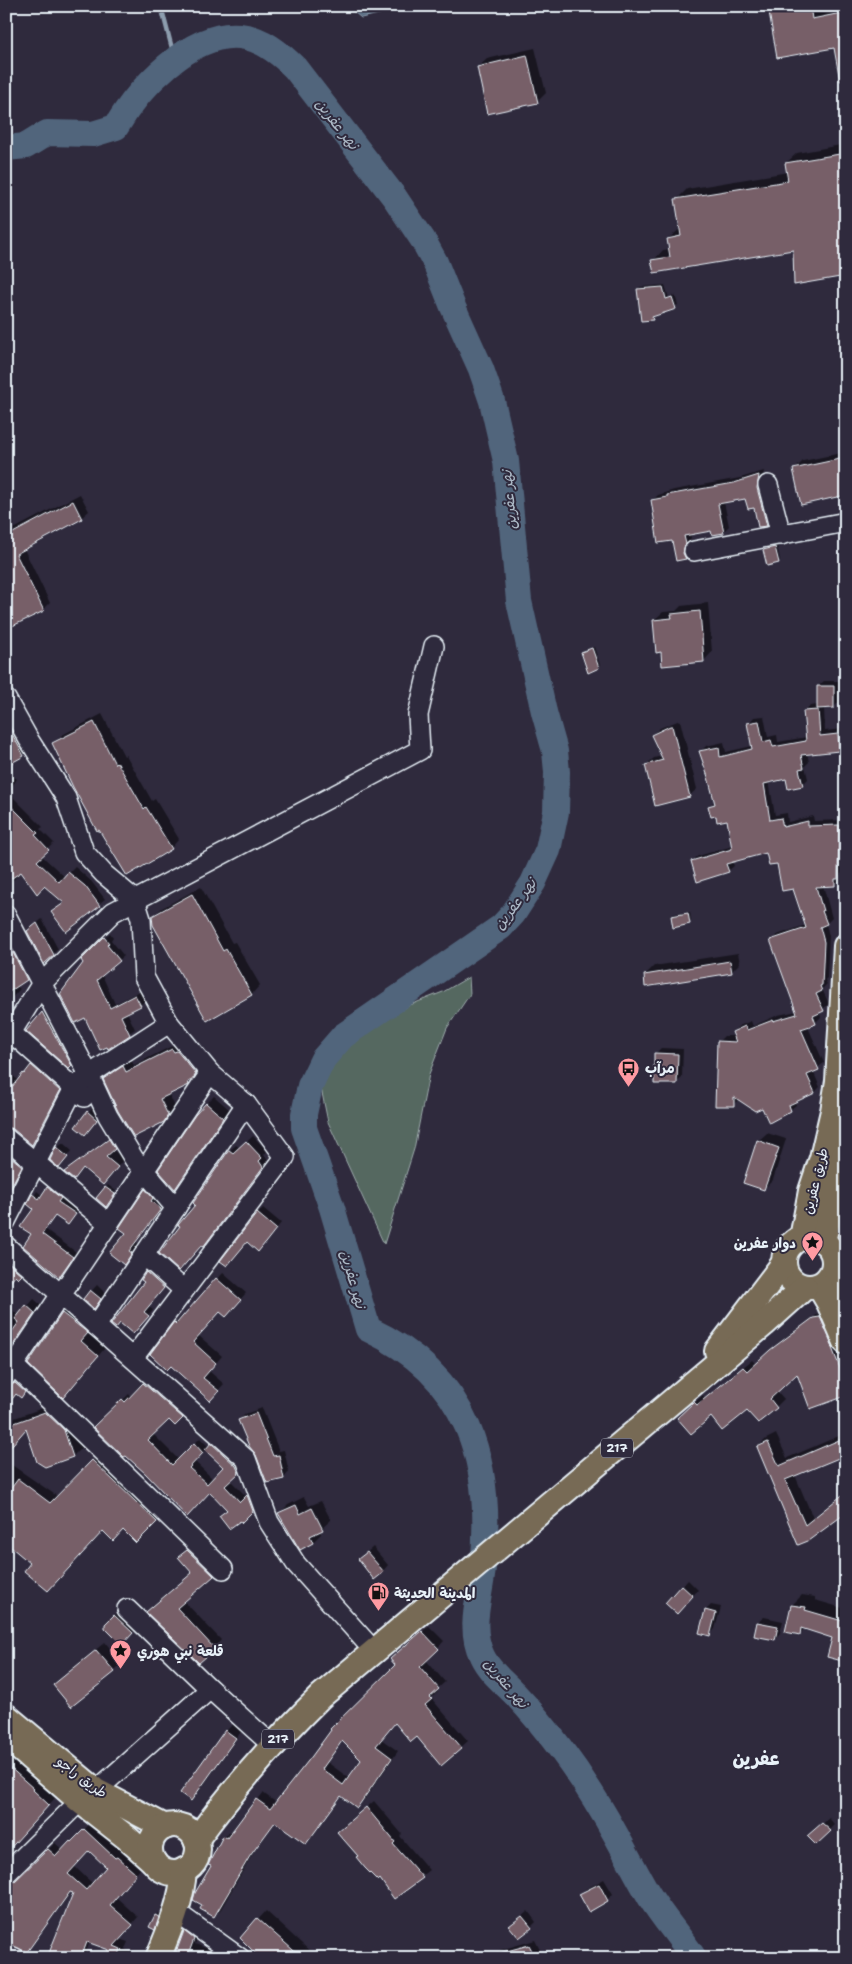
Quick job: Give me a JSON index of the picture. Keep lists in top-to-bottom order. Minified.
{"streets":{"main road":["طريق عفرين","217","طريق راجو"]},"crossings":[["طريق عفرين","217"],["217","طريق راجو"]],"districts":["عفرين"],"water":["نهر عفرين"],"places":{"bus stop":["مرآب"],"place":["دوار عفرين","قلعة نبي هوري"],"fuel station":["المدينة الحديثة"]}}
